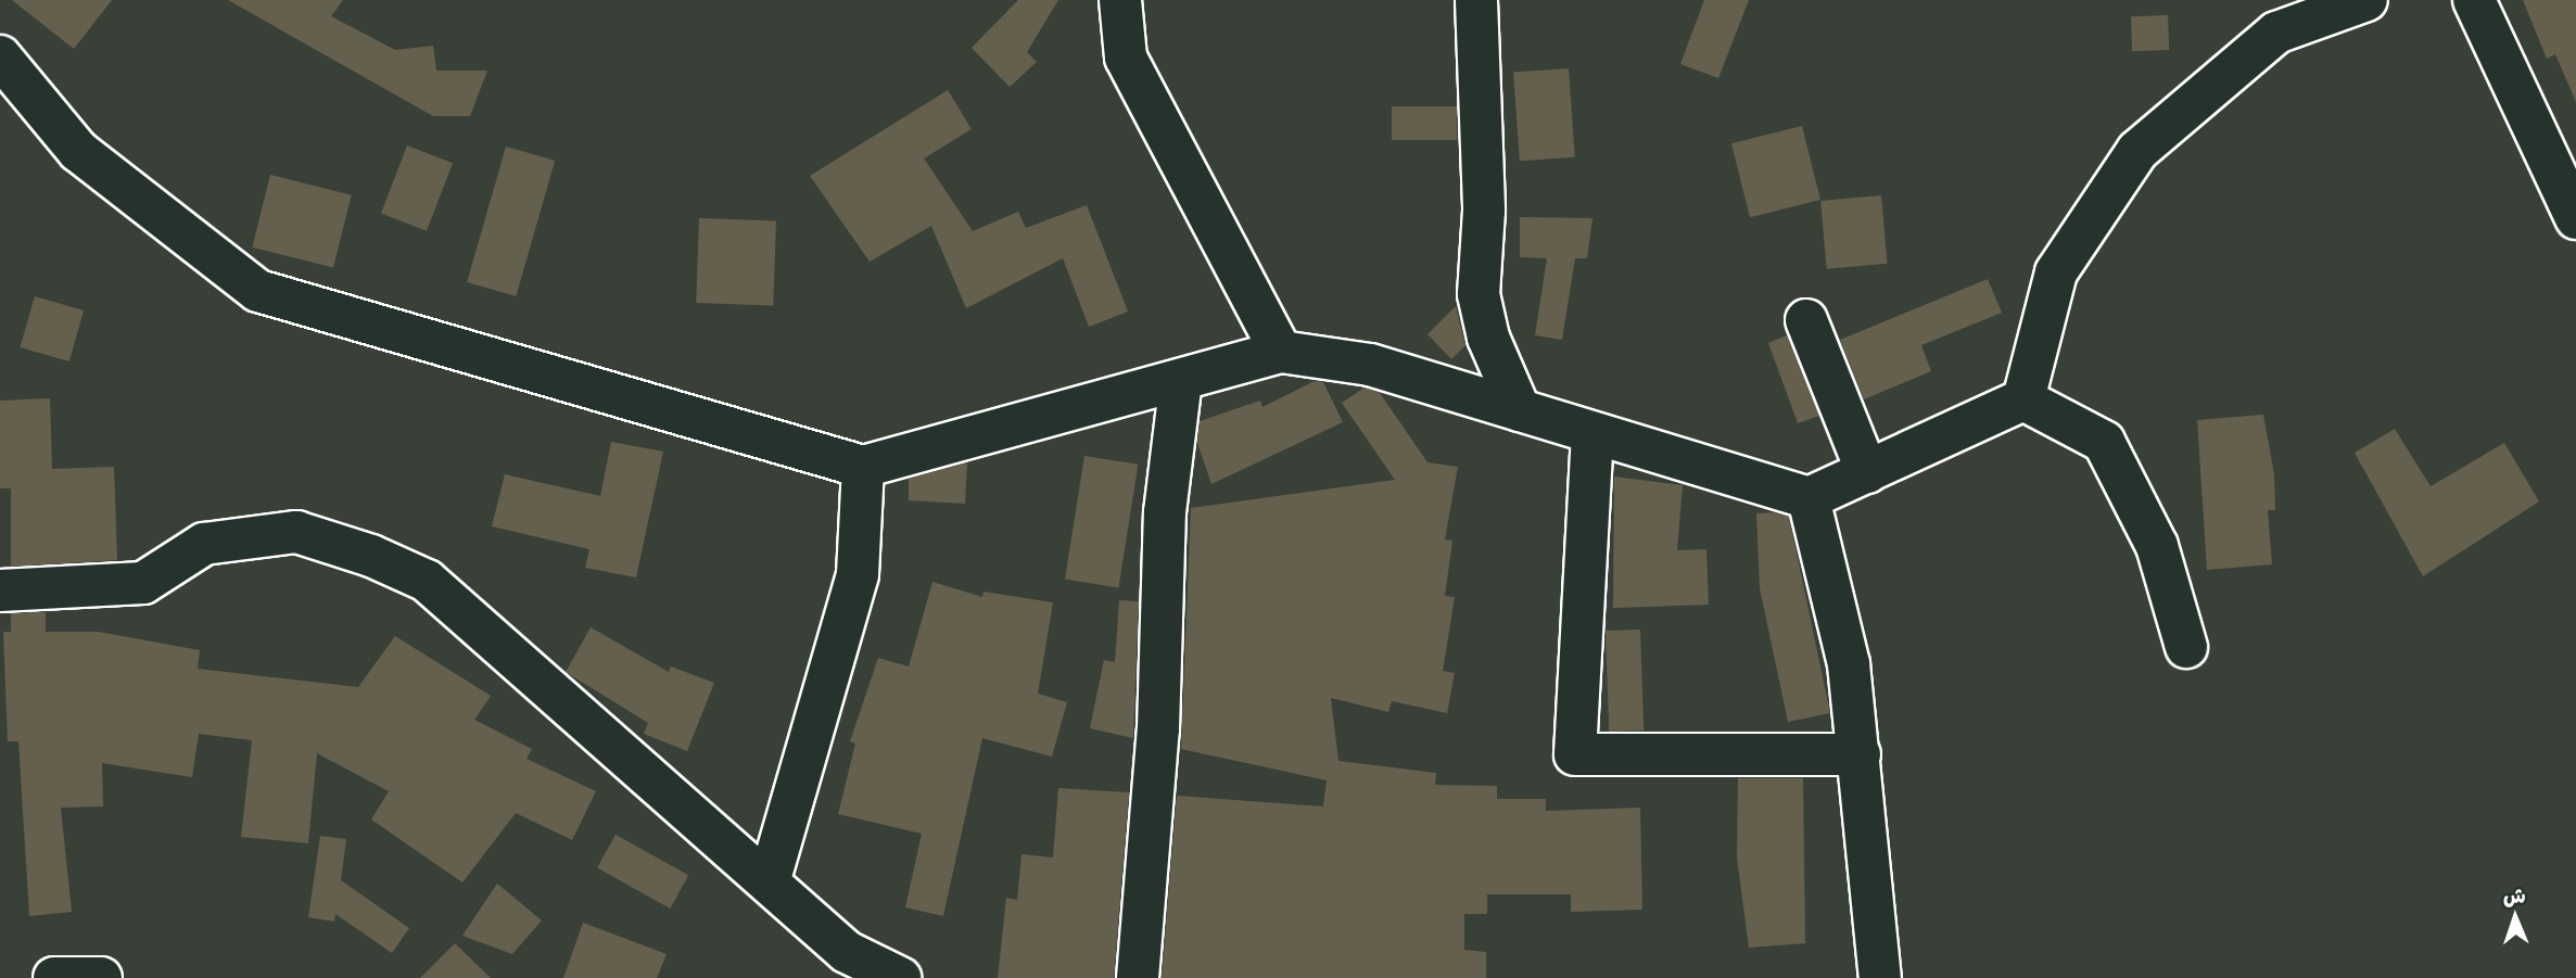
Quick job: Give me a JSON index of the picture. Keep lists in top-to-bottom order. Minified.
{"north":"top"}
